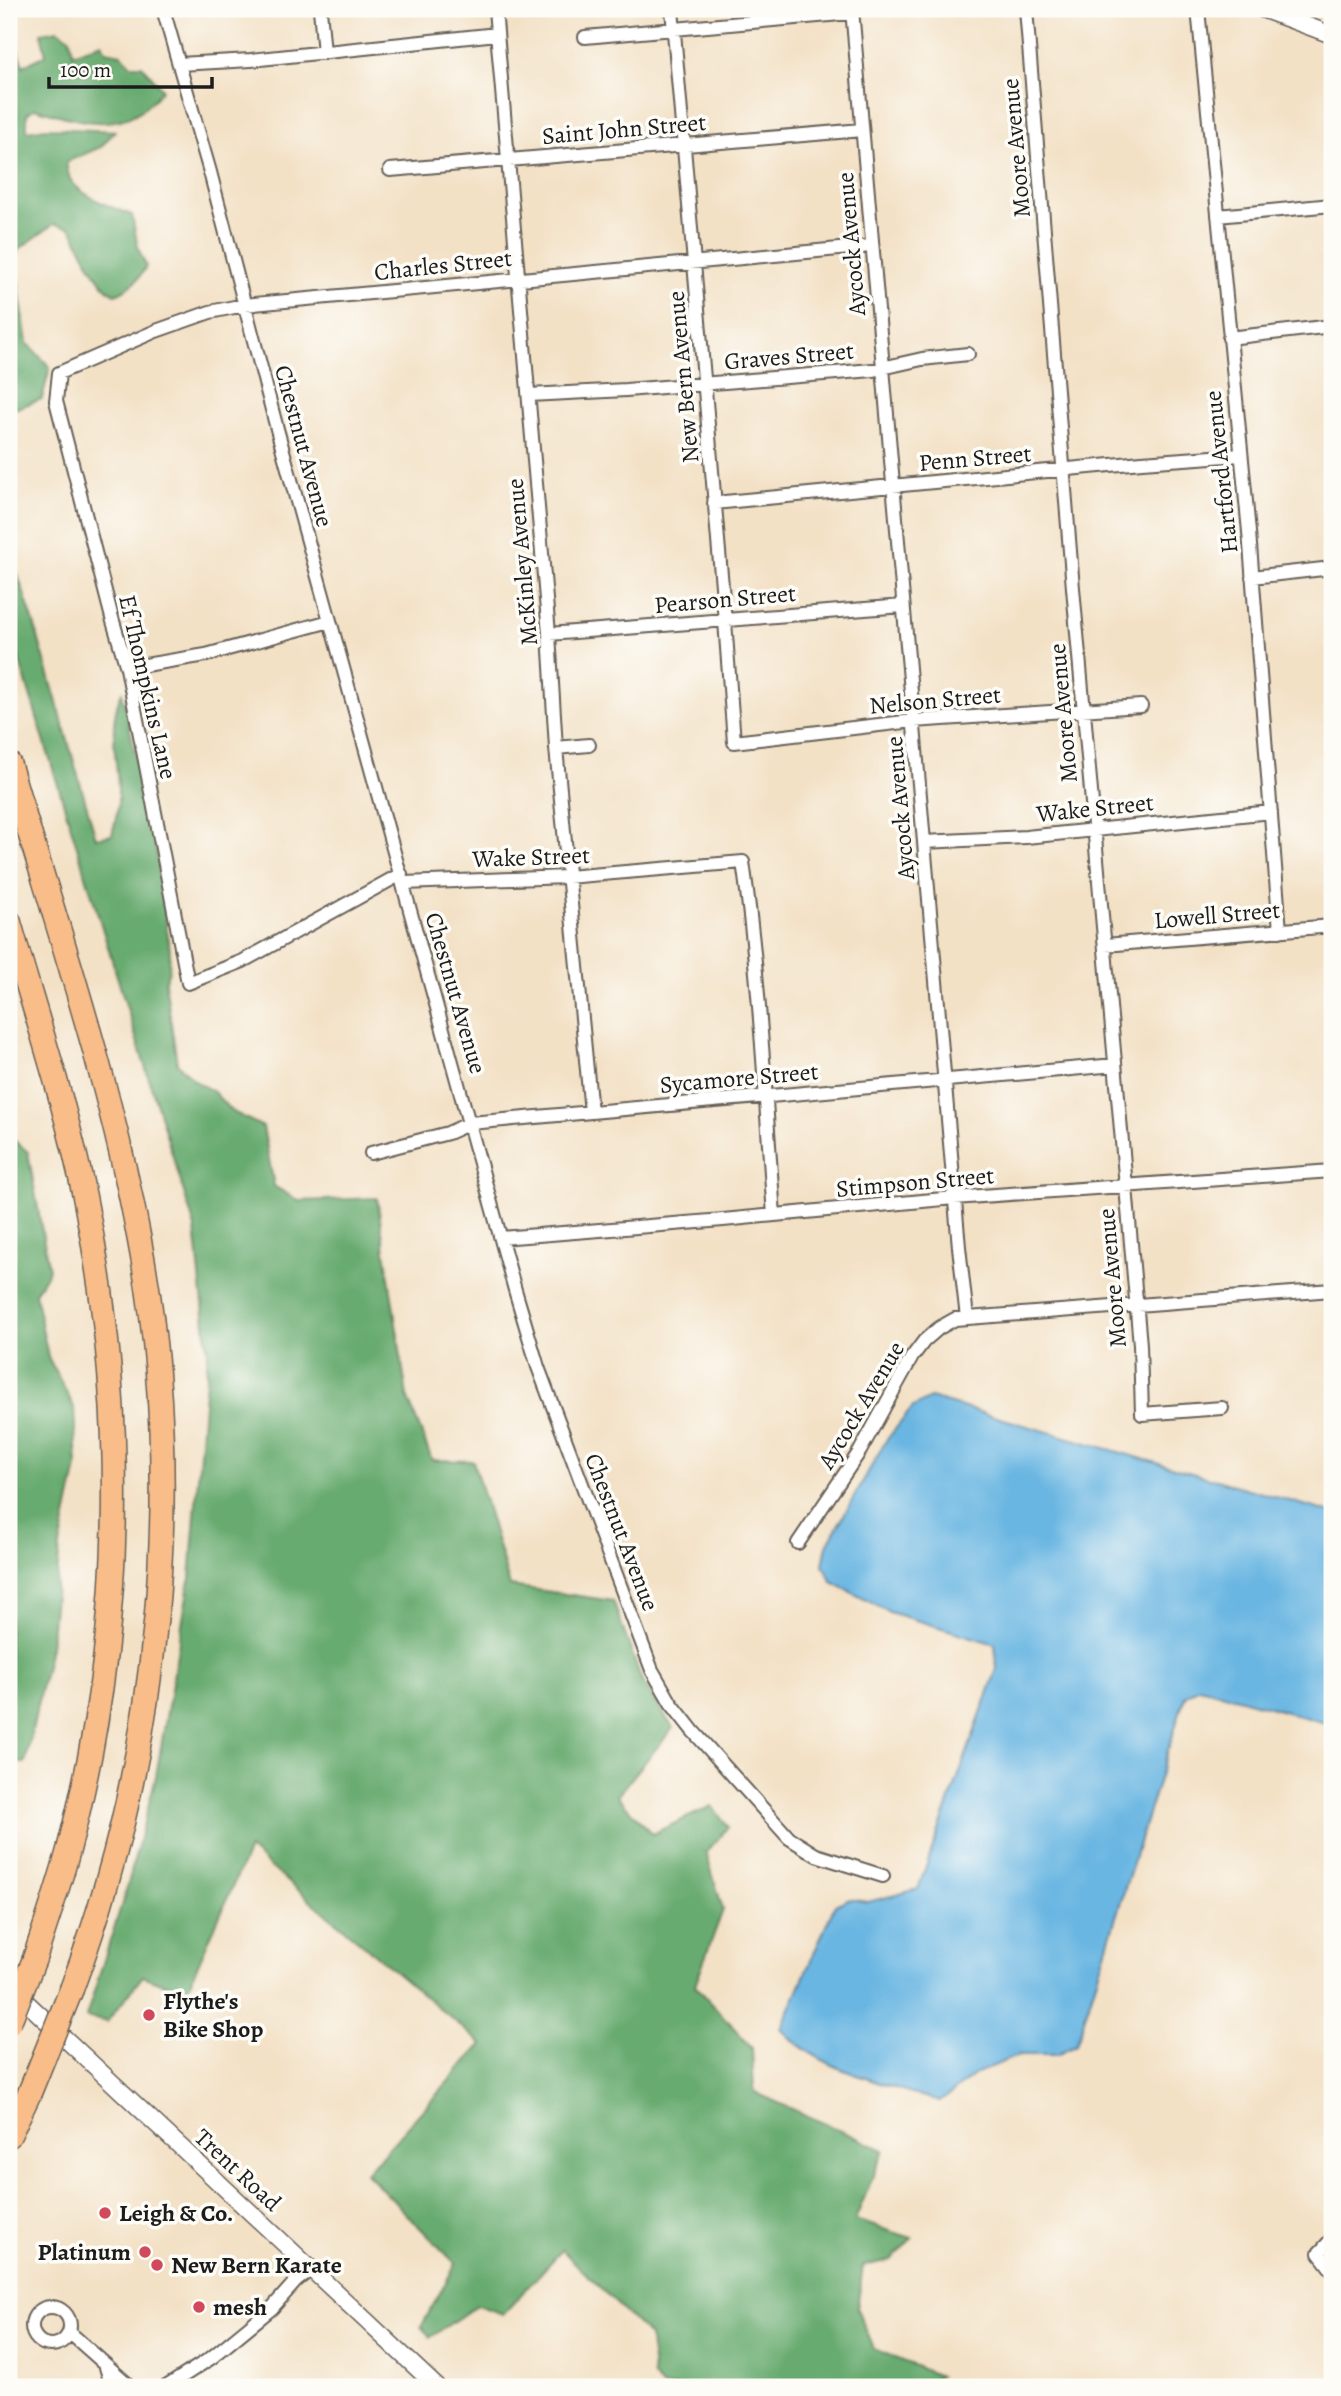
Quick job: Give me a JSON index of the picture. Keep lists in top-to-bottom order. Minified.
{"streets":{"street":["Saint John Street","Moore Avenue","Aycock Avenue","Charles Street","Graves Street","New Bern Avenue","Chestnut Avenue","Penn Street","Hartford Avenue","McKinley Avenue","Pearson Street","Ef Thompkins Lane","Nelson Street","Wake Street","Lowell Street","Sycamore Street","Stimpson Street","Trent Road"]},"crossings":[["Saint John Street","Aycock Avenue"],["Saint John Street","New Bern Avenue"],["Saint John Street","McKinley Avenue"],["Moore Avenue","Penn Street"],["Moore Avenue","Nelson Street"],["Moore Avenue","Wake Street"],["Moore Avenue","Lowell Street"],["Moore Avenue","Sycamore Street"],["Moore Avenue","Stimpson Street"],["Aycock Avenue","Charles Street"],["Aycock Avenue","Graves Street"],["Aycock Avenue","Penn Street"],["Aycock Avenue","Pearson Street"],["Aycock Avenue","Nelson Street"],["Aycock Avenue","Wake Street"],["Aycock Avenue","Sycamore Street"],["Aycock Avenue","Stimpson Street"],["Charles Street","New Bern Avenue"],["Charles Street","Chestnut Avenue"],["Charles Street","McKinley Avenue"],["Charles Street","Ef Thompkins Lane"],["Graves Street","New Bern Avenue"],["Graves Street","McKinley Avenue"],["New Bern Avenue","Penn Street"],["New Bern Avenue","Pearson Street"],["New Bern Avenue","Nelson Street"],["Chestnut Avenue","Wake Street"],["Chestnut Avenue","Sycamore Street"],["Chestnut Avenue","Stimpson Street"],["Penn Street","Hartford Avenue"],["Hartford Avenue","Wake Street"],["Hartford Avenue","Lowell Street"],["McKinley Avenue","Pearson Street"],["McKinley Avenue","Wake Street"],["McKinley Avenue","Sycamore Street"],["Ef Thompkins Lane","Wake Street"],["Wake Street","Sycamore Street"]],"places":["Flythe's Bike Shop","Leigh & Co.","Platinum","New Bern Karate","mesh"],"scale_bar":"100 m"}
